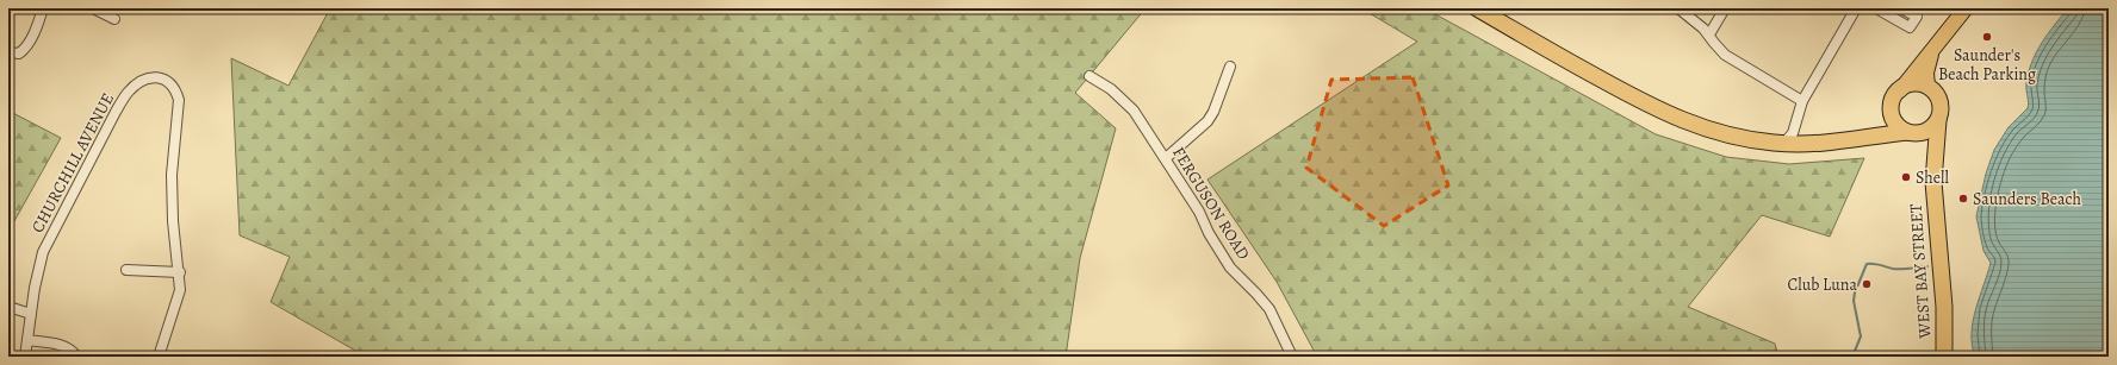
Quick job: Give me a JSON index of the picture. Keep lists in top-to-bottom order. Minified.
{"streets":{"highway":["WEST BAY STREET"],"street":["CHURCHILL AVENUE","FERGUSON ROAD"]},"places":["Saunder's Beach Parking","Shell","Saunders Beach","Club Luna"]}
